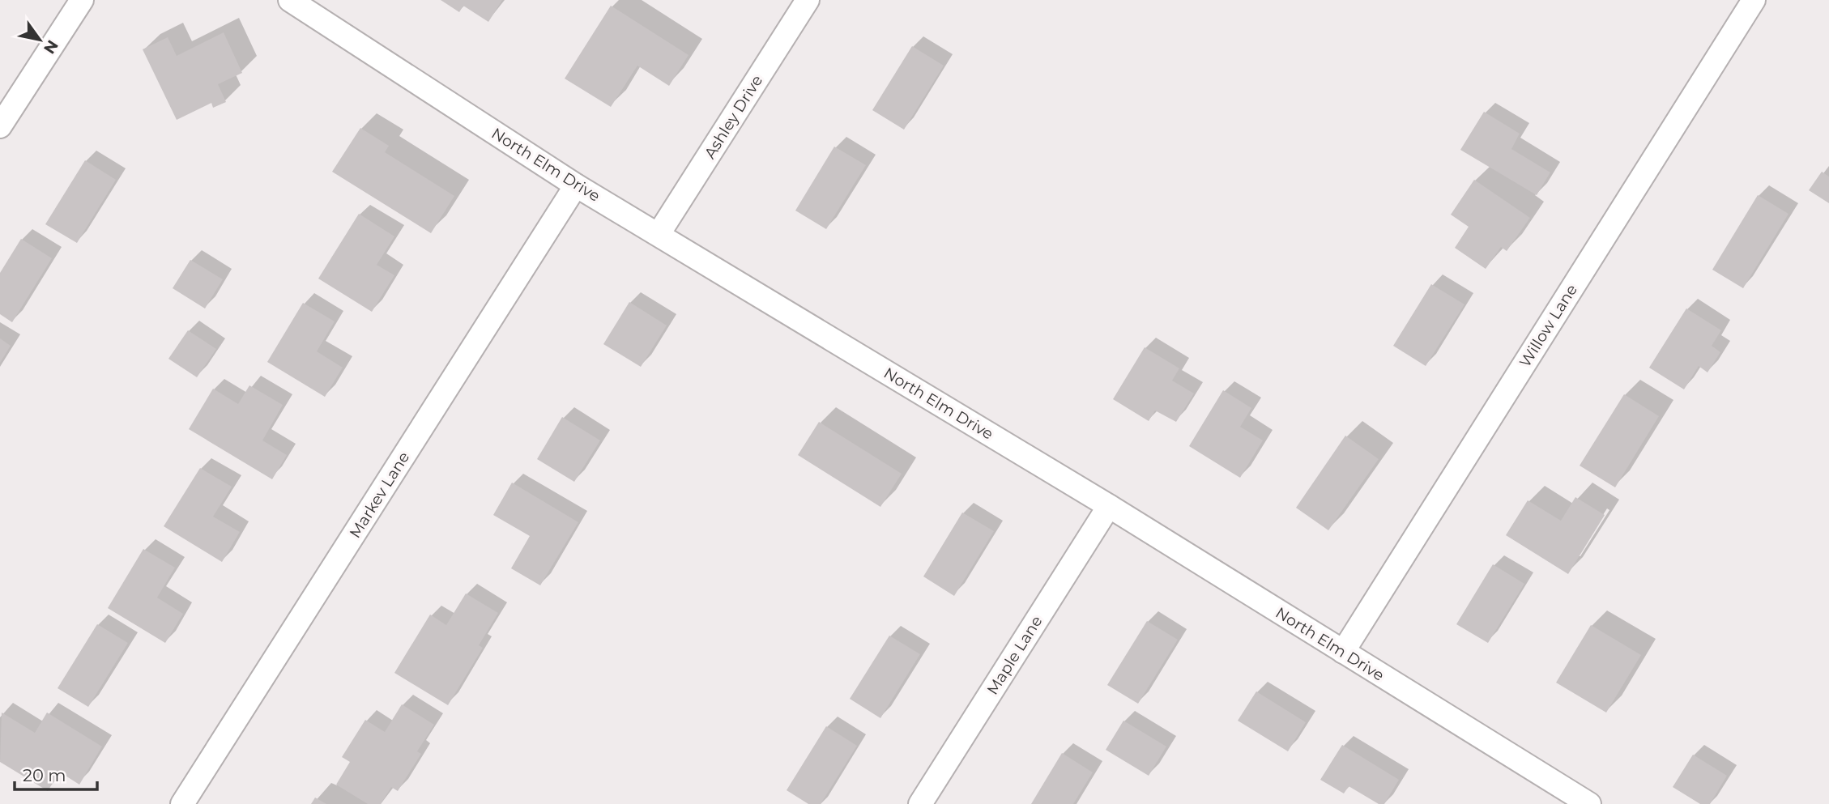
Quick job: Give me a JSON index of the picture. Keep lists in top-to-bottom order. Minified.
{"streets":{"street":["Ashley Drive","North Elm Drive","Willow Lane","Markev Lane","Maple Lane"]},"crossings":[["Ashley Drive","North Elm Drive"],["North Elm Drive","Willow Lane"],["North Elm Drive","Markev Lane"],["North Elm Drive","Maple Lane"]],"scale_bar":"20 m","north":"bottom right"}
